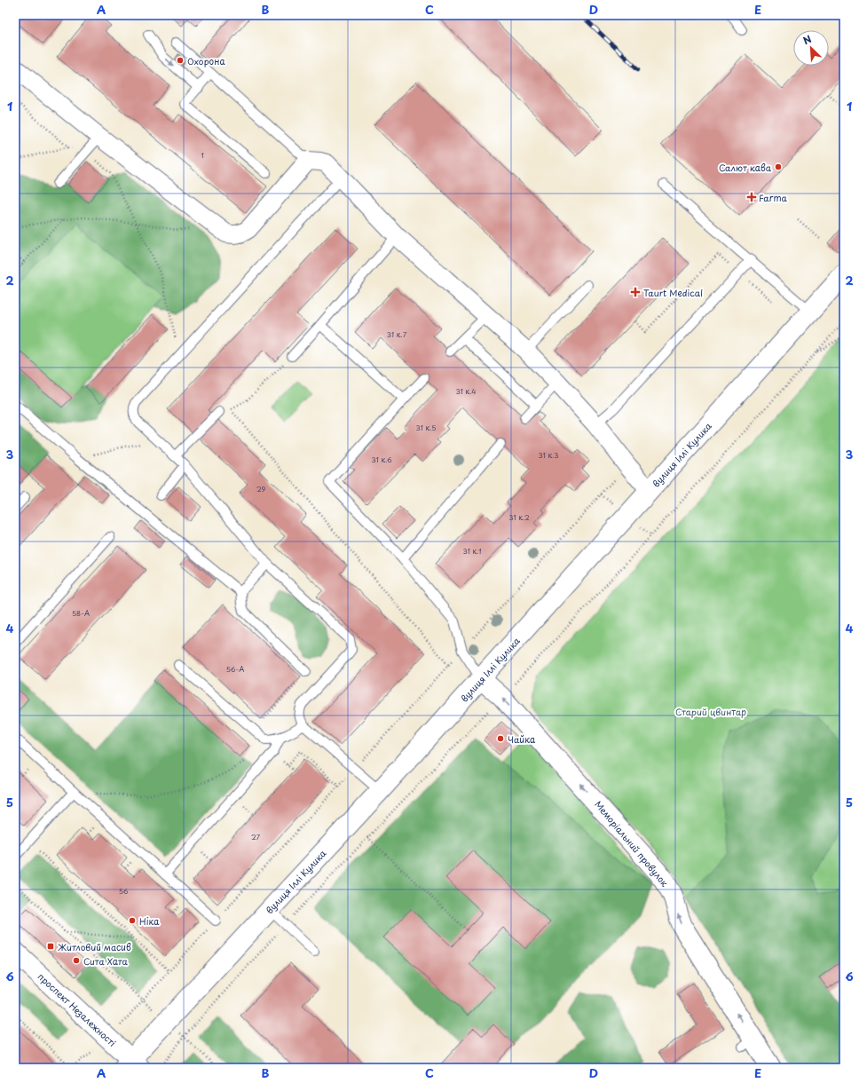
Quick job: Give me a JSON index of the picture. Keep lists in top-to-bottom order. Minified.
{"streets":{"street":["вулиця Іллі Кулика","Меморіальний провулок","проспект Незалежності"]},"crossings":[["вулиця Іллі Кулика","Меморіальний провулок"],["вулиця Іллі Кулика","проспект Незалежності"]],"one_way":["Меморіальний провулок"],"parks":["Старий цвинтар"],"places":{"other":["Охорона","Салют кава","Чайка","Ніка","Сита Хата"],"health":["Farma","Taurt Medical"],"transit":["Житловий масив"]},"house_numbers":["1","31 к.7","31 к.4","31 к.5","31 к.3","31 к.6","29","31 к.2","31 к.1","58-А","56-А","27","56"],"north":"top left","grid":{"columns":["A","B","C","D","E"],"rows":["1","2","3","4","5","6"]}}
